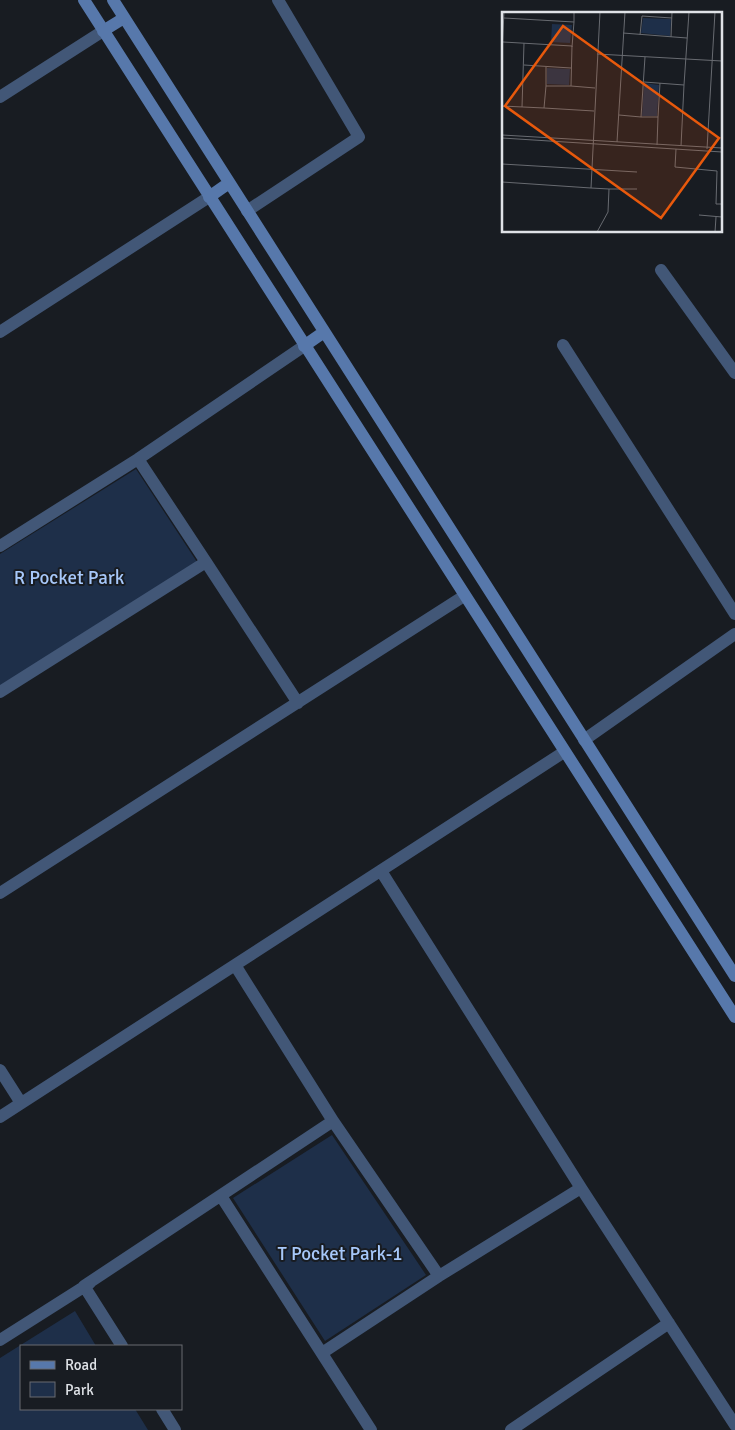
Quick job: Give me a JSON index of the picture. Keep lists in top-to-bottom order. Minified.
{"parks":["R Pocket Park","T Pocket Park-1"],"legend":["Road","Park"]}
